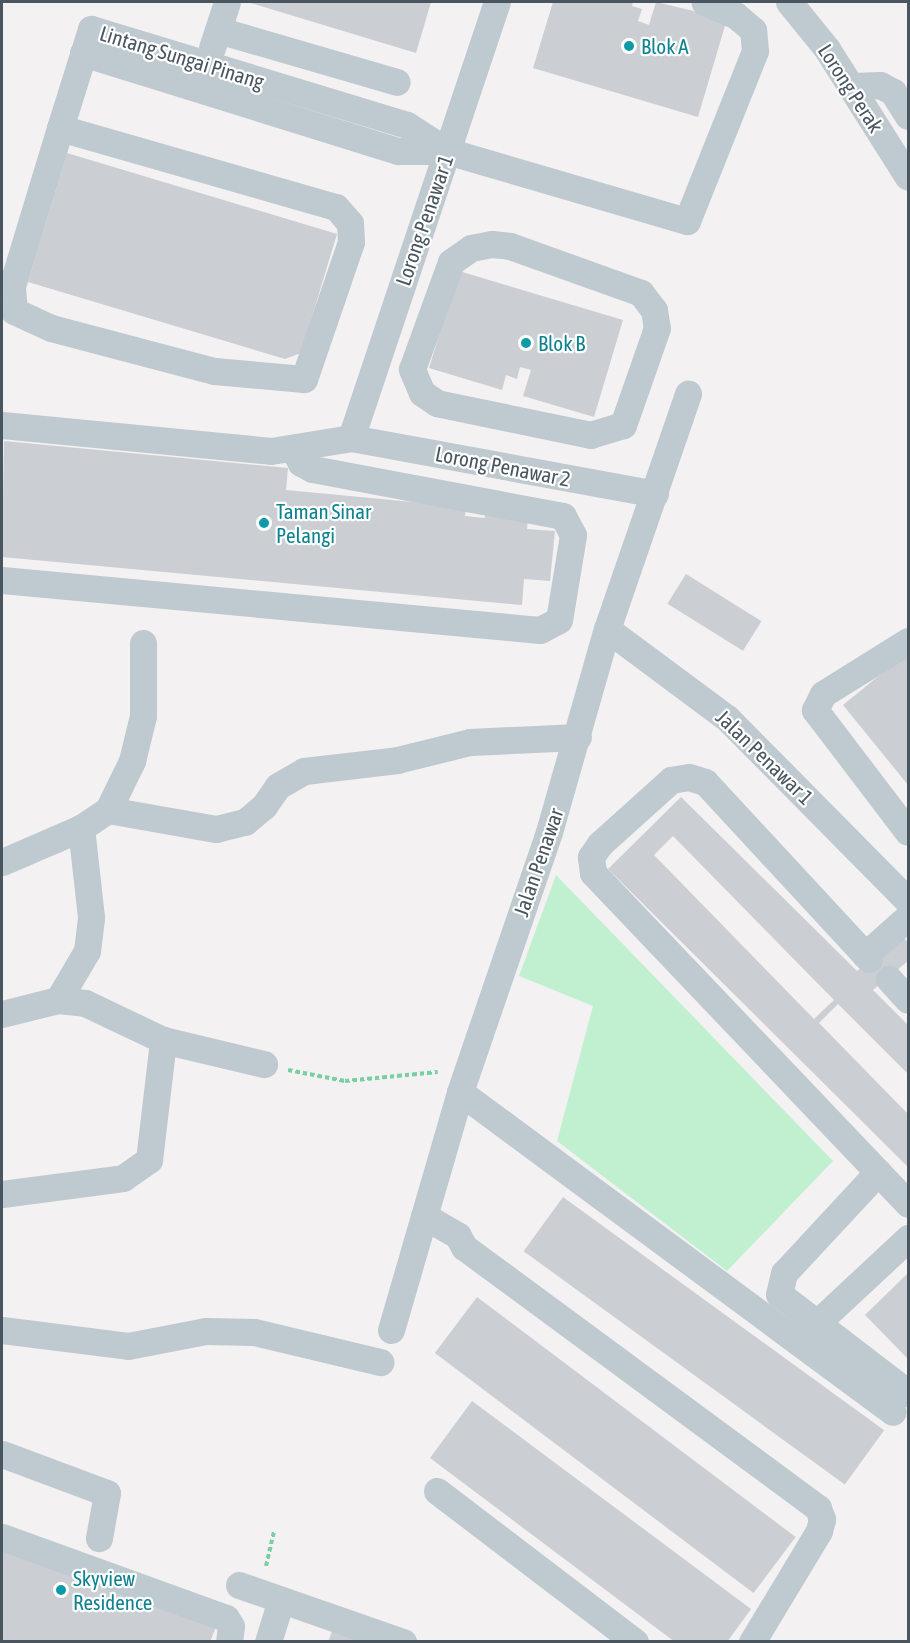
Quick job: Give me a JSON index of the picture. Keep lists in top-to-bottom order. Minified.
{"streets":{"street":["Lintang Sungai Pinang","Lorong Perak","Lorong Penawar 1","Lorong Penawar 2","Jalan Penawar 1","Jalan Penawar"]},"crossings":[["Lintang Sungai Pinang","Lorong Penawar 1"],["Lorong Penawar 1","Lorong Penawar 2"],["Lorong Penawar 2","Jalan Penawar"],["Jalan Penawar 1","Jalan Penawar"]],"places":["Blok A","Blok B","Taman Sinar Pelangi","Skyview Residence"]}
